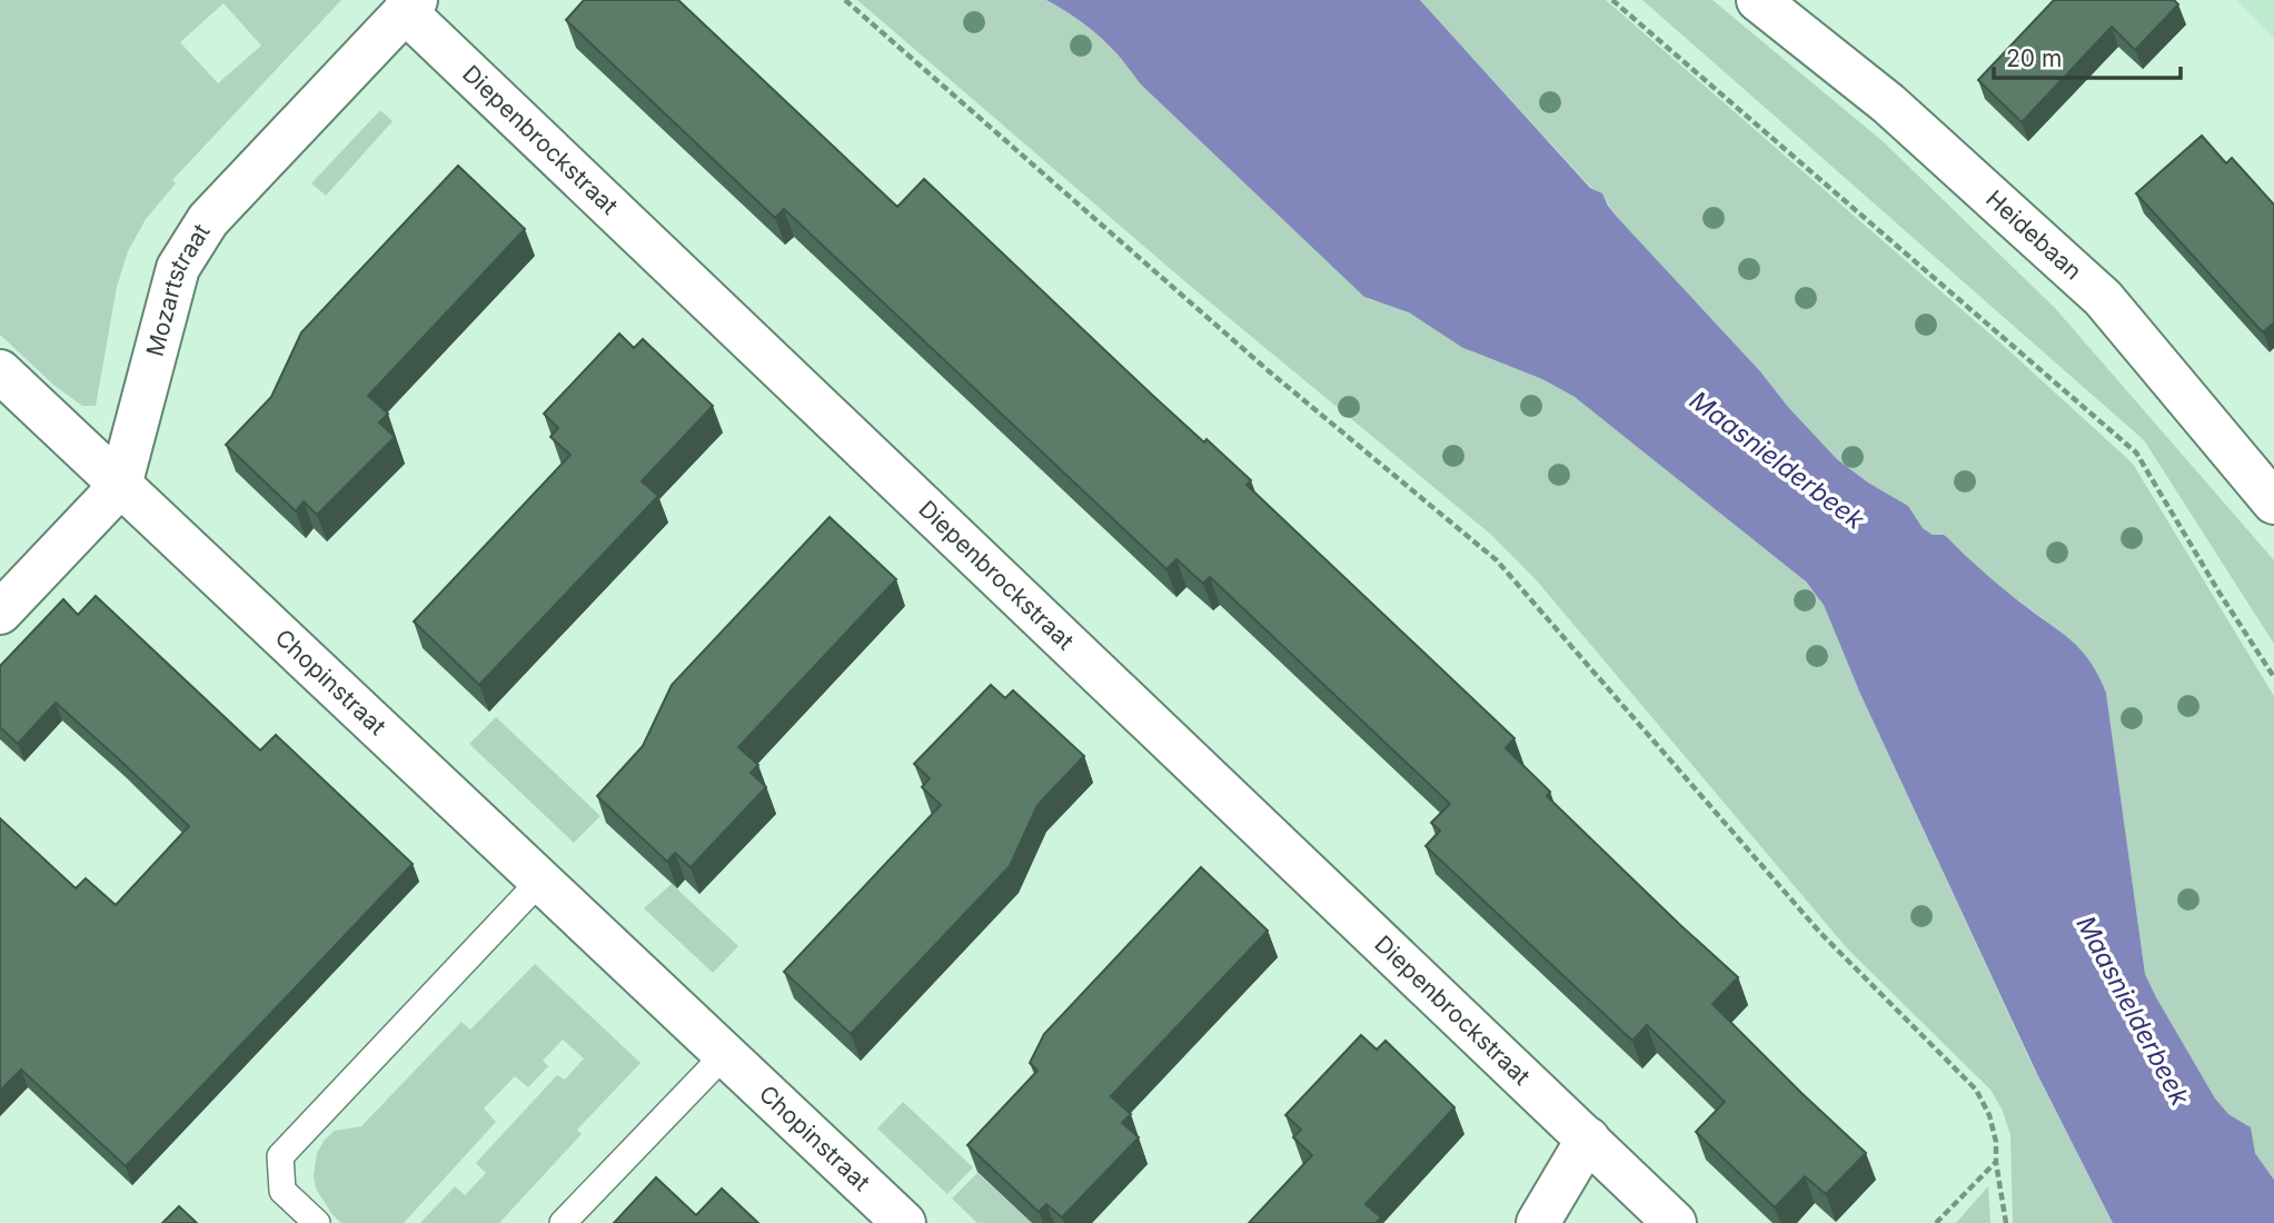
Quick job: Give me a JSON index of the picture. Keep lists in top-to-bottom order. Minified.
{"streets":{"street":["Diepenbrockstraat","Heidebaan","Mozartstraat","Chopinstraat"]},"crossings":[["Diepenbrockstraat","Mozartstraat"],["Mozartstraat","Chopinstraat"]],"water":["Maasnielderbeek"],"scale_bar":"20 m"}
